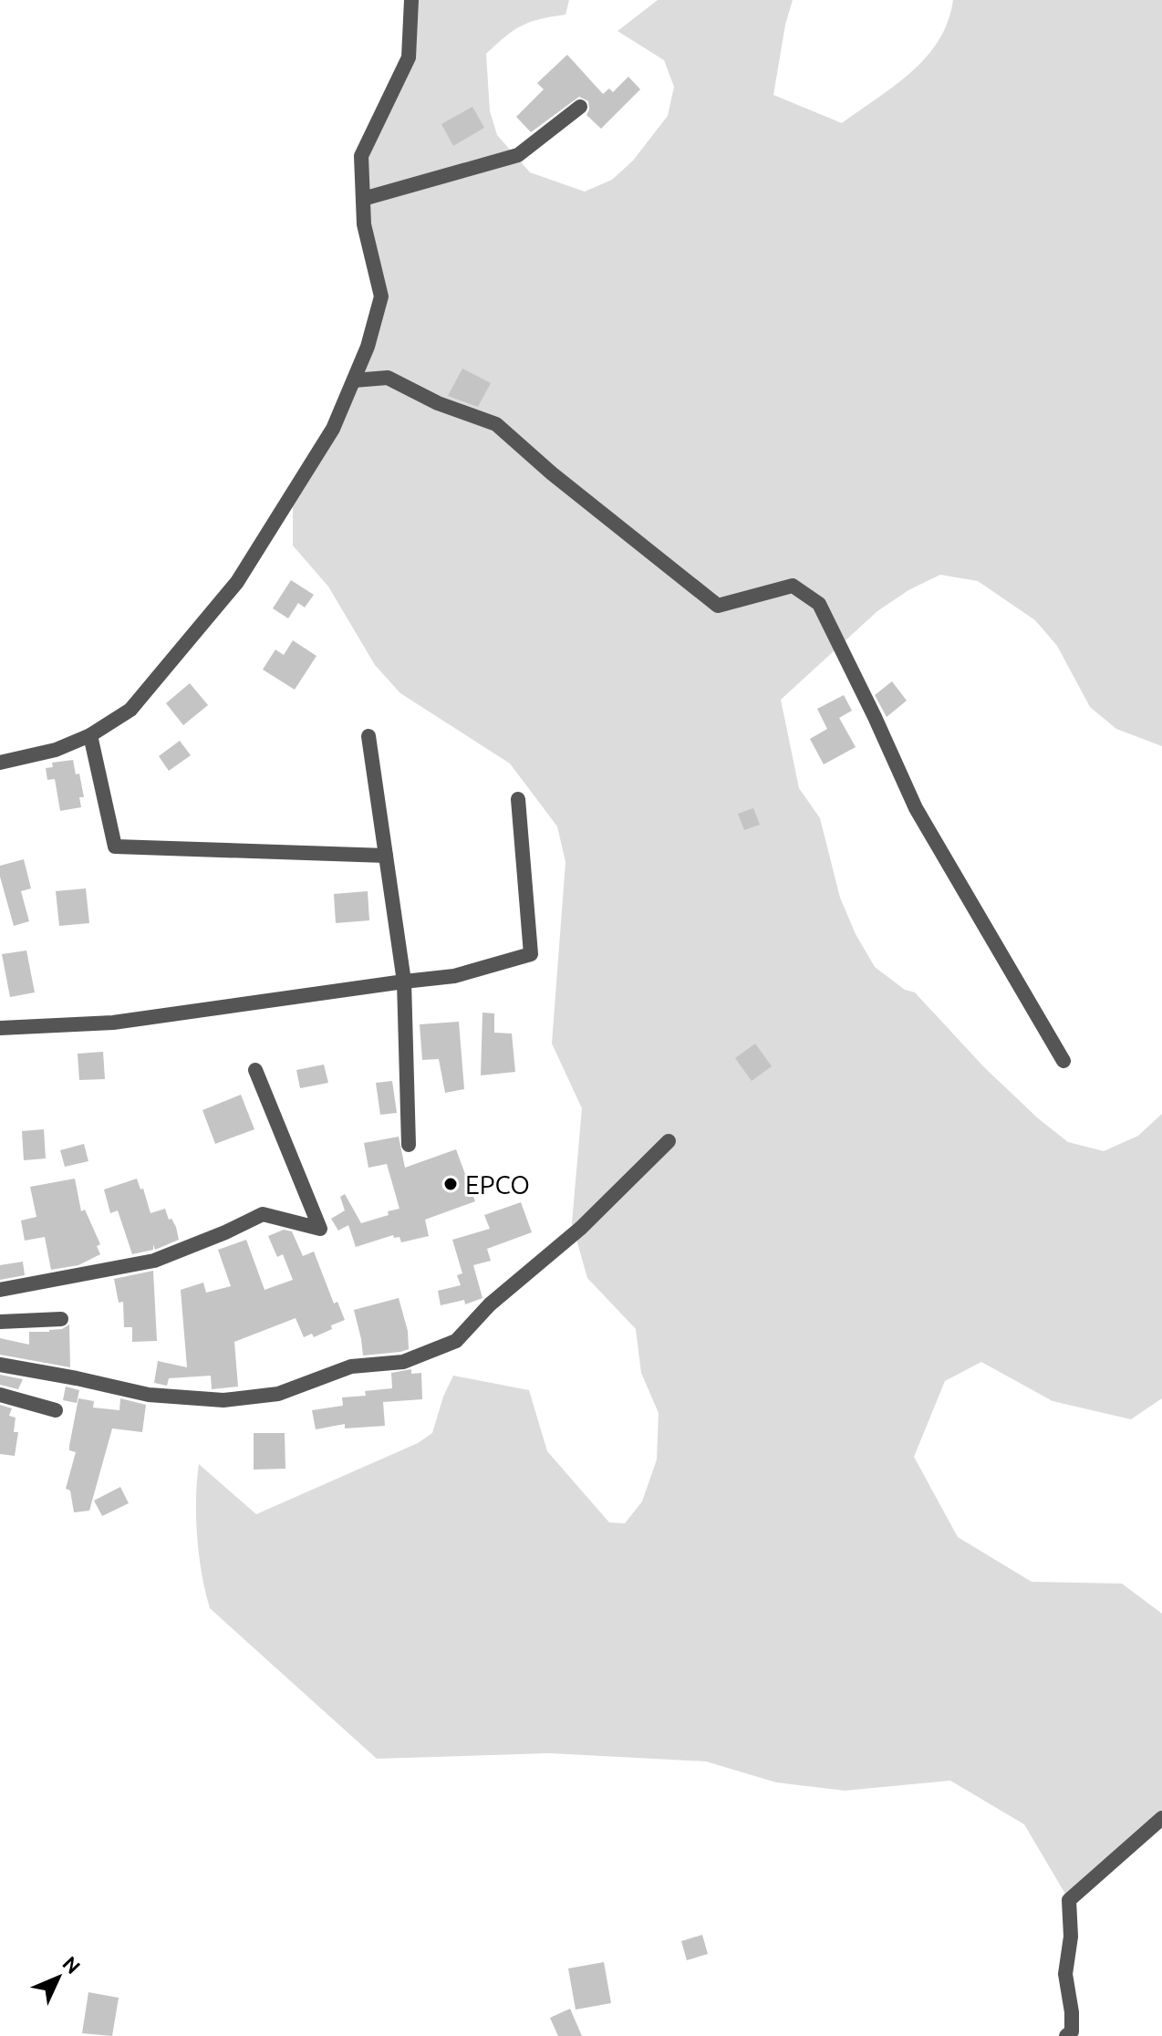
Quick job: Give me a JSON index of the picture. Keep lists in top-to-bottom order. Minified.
{"places":["EPCO"],"north":"top right"}
